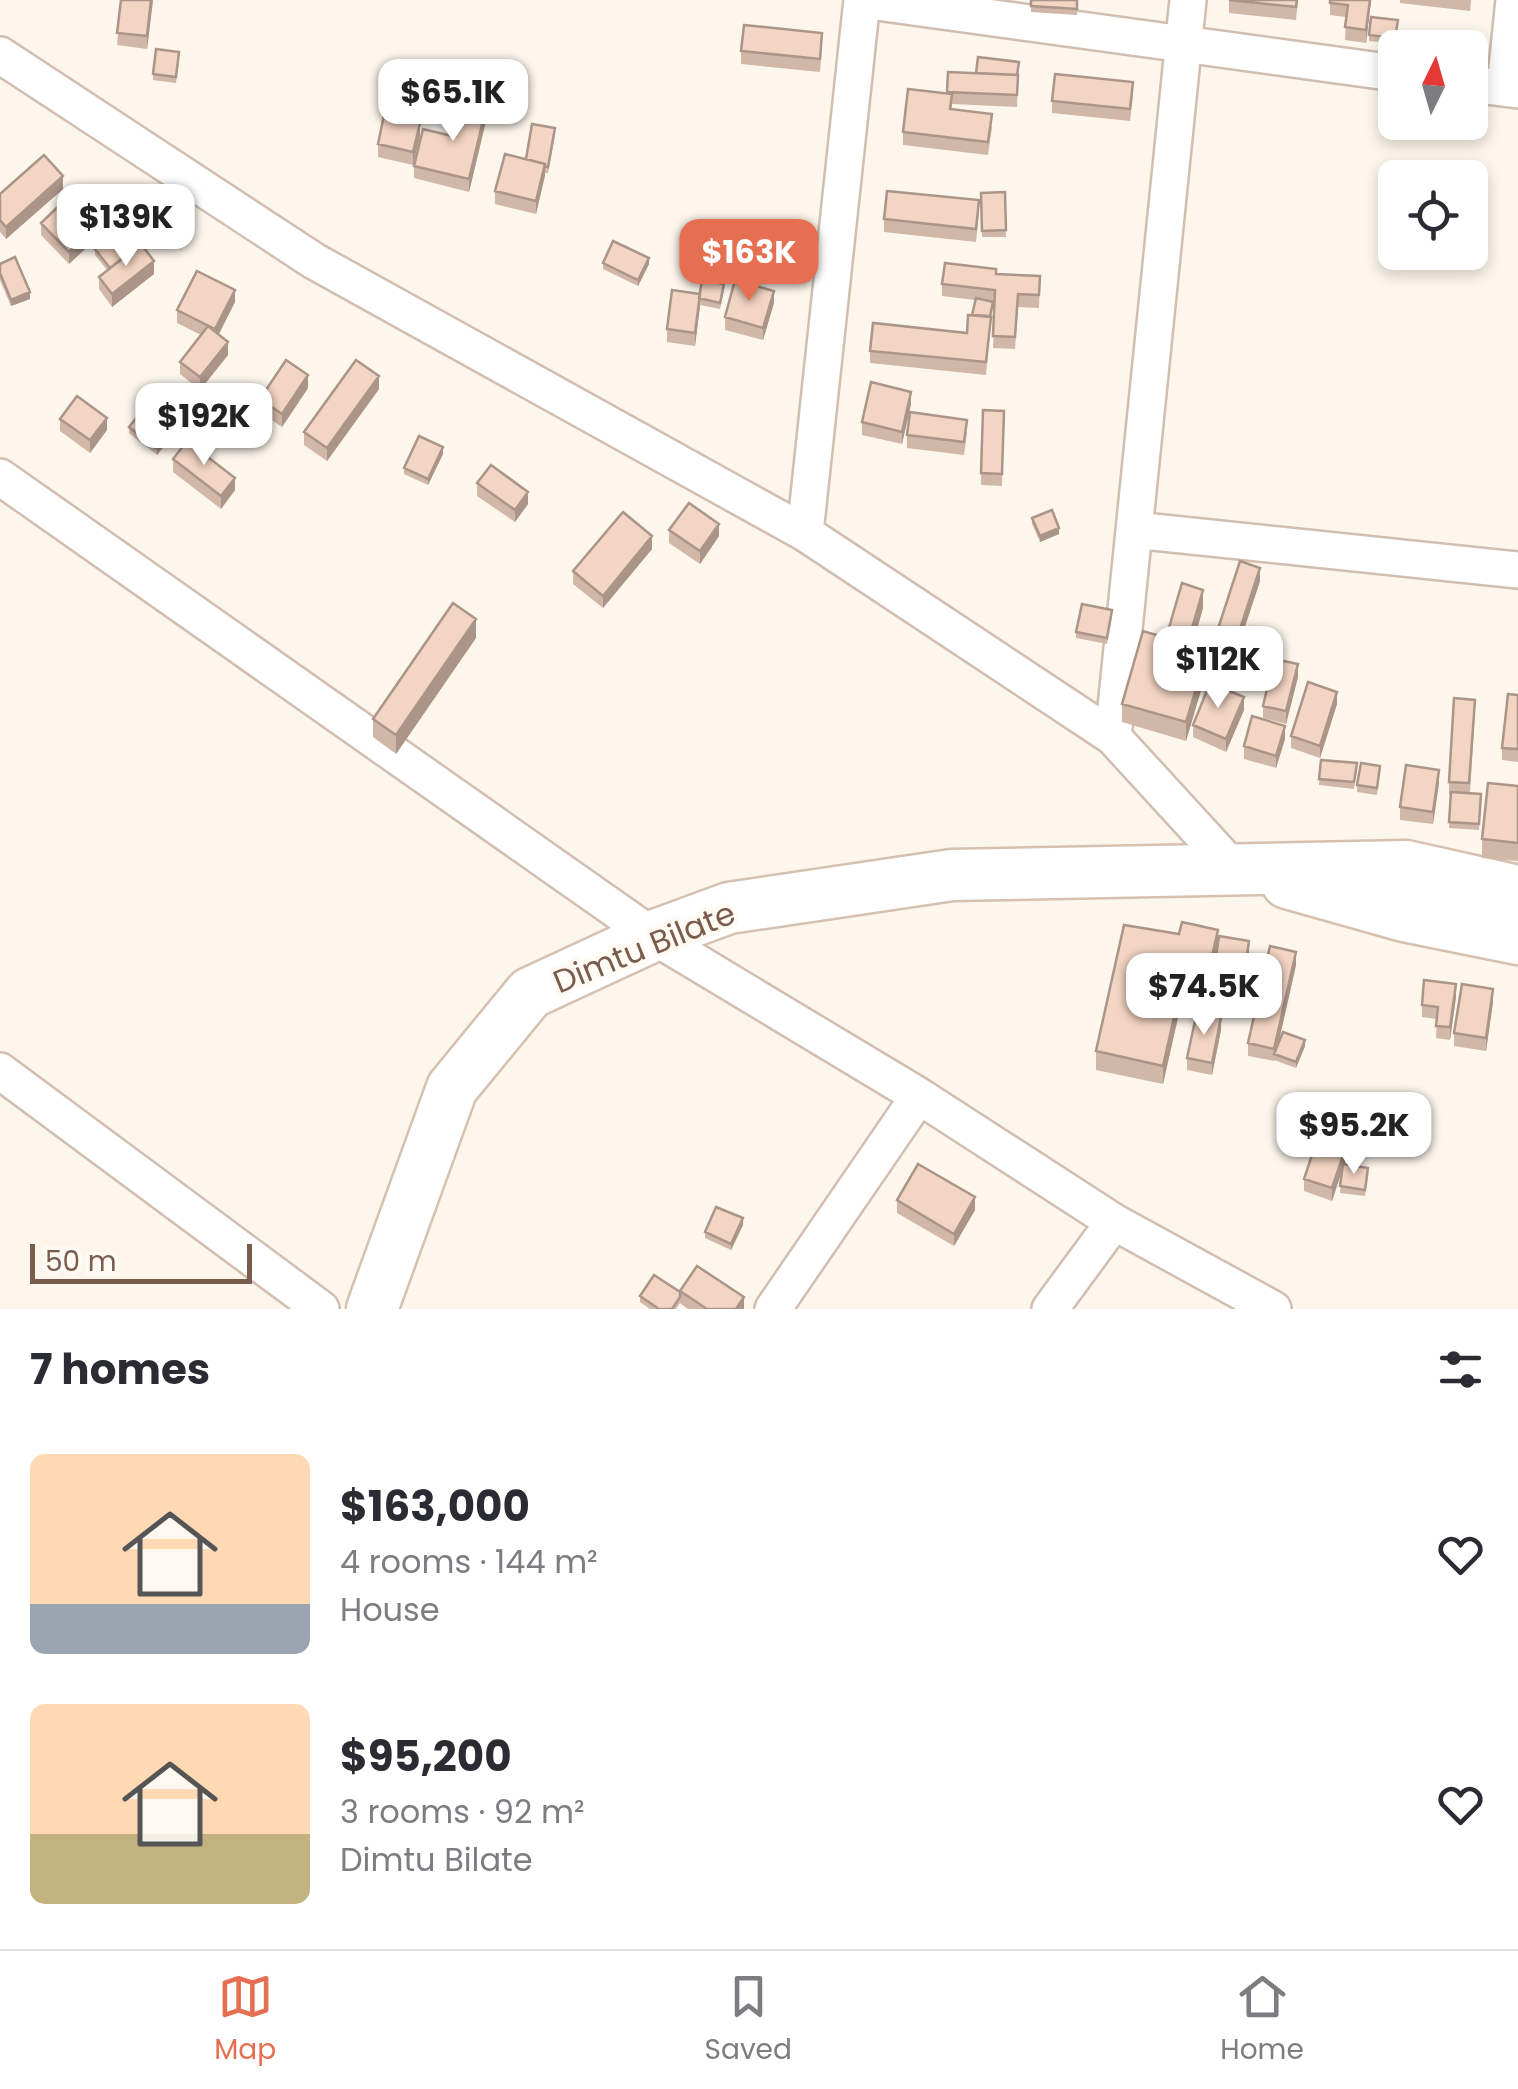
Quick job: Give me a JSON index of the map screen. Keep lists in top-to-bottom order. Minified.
{"streets":{"main road":["Dimtu Bilate"]},"scale_bar":"50 m","north":"top","page":{"price":["$65.1K","$139K","$163K","$192K","$112K","$74.5K","$95.2K"],"scale":"50 m","heading":"7 homes","list":[{"name":"$163,000","note":"4 rooms · 144 m² · House"},{"name":"$95,200","note":"3 rooms · 92 m² · Dimtu Bilate"}],"tabs":["Map","Saved","Home"]}}
